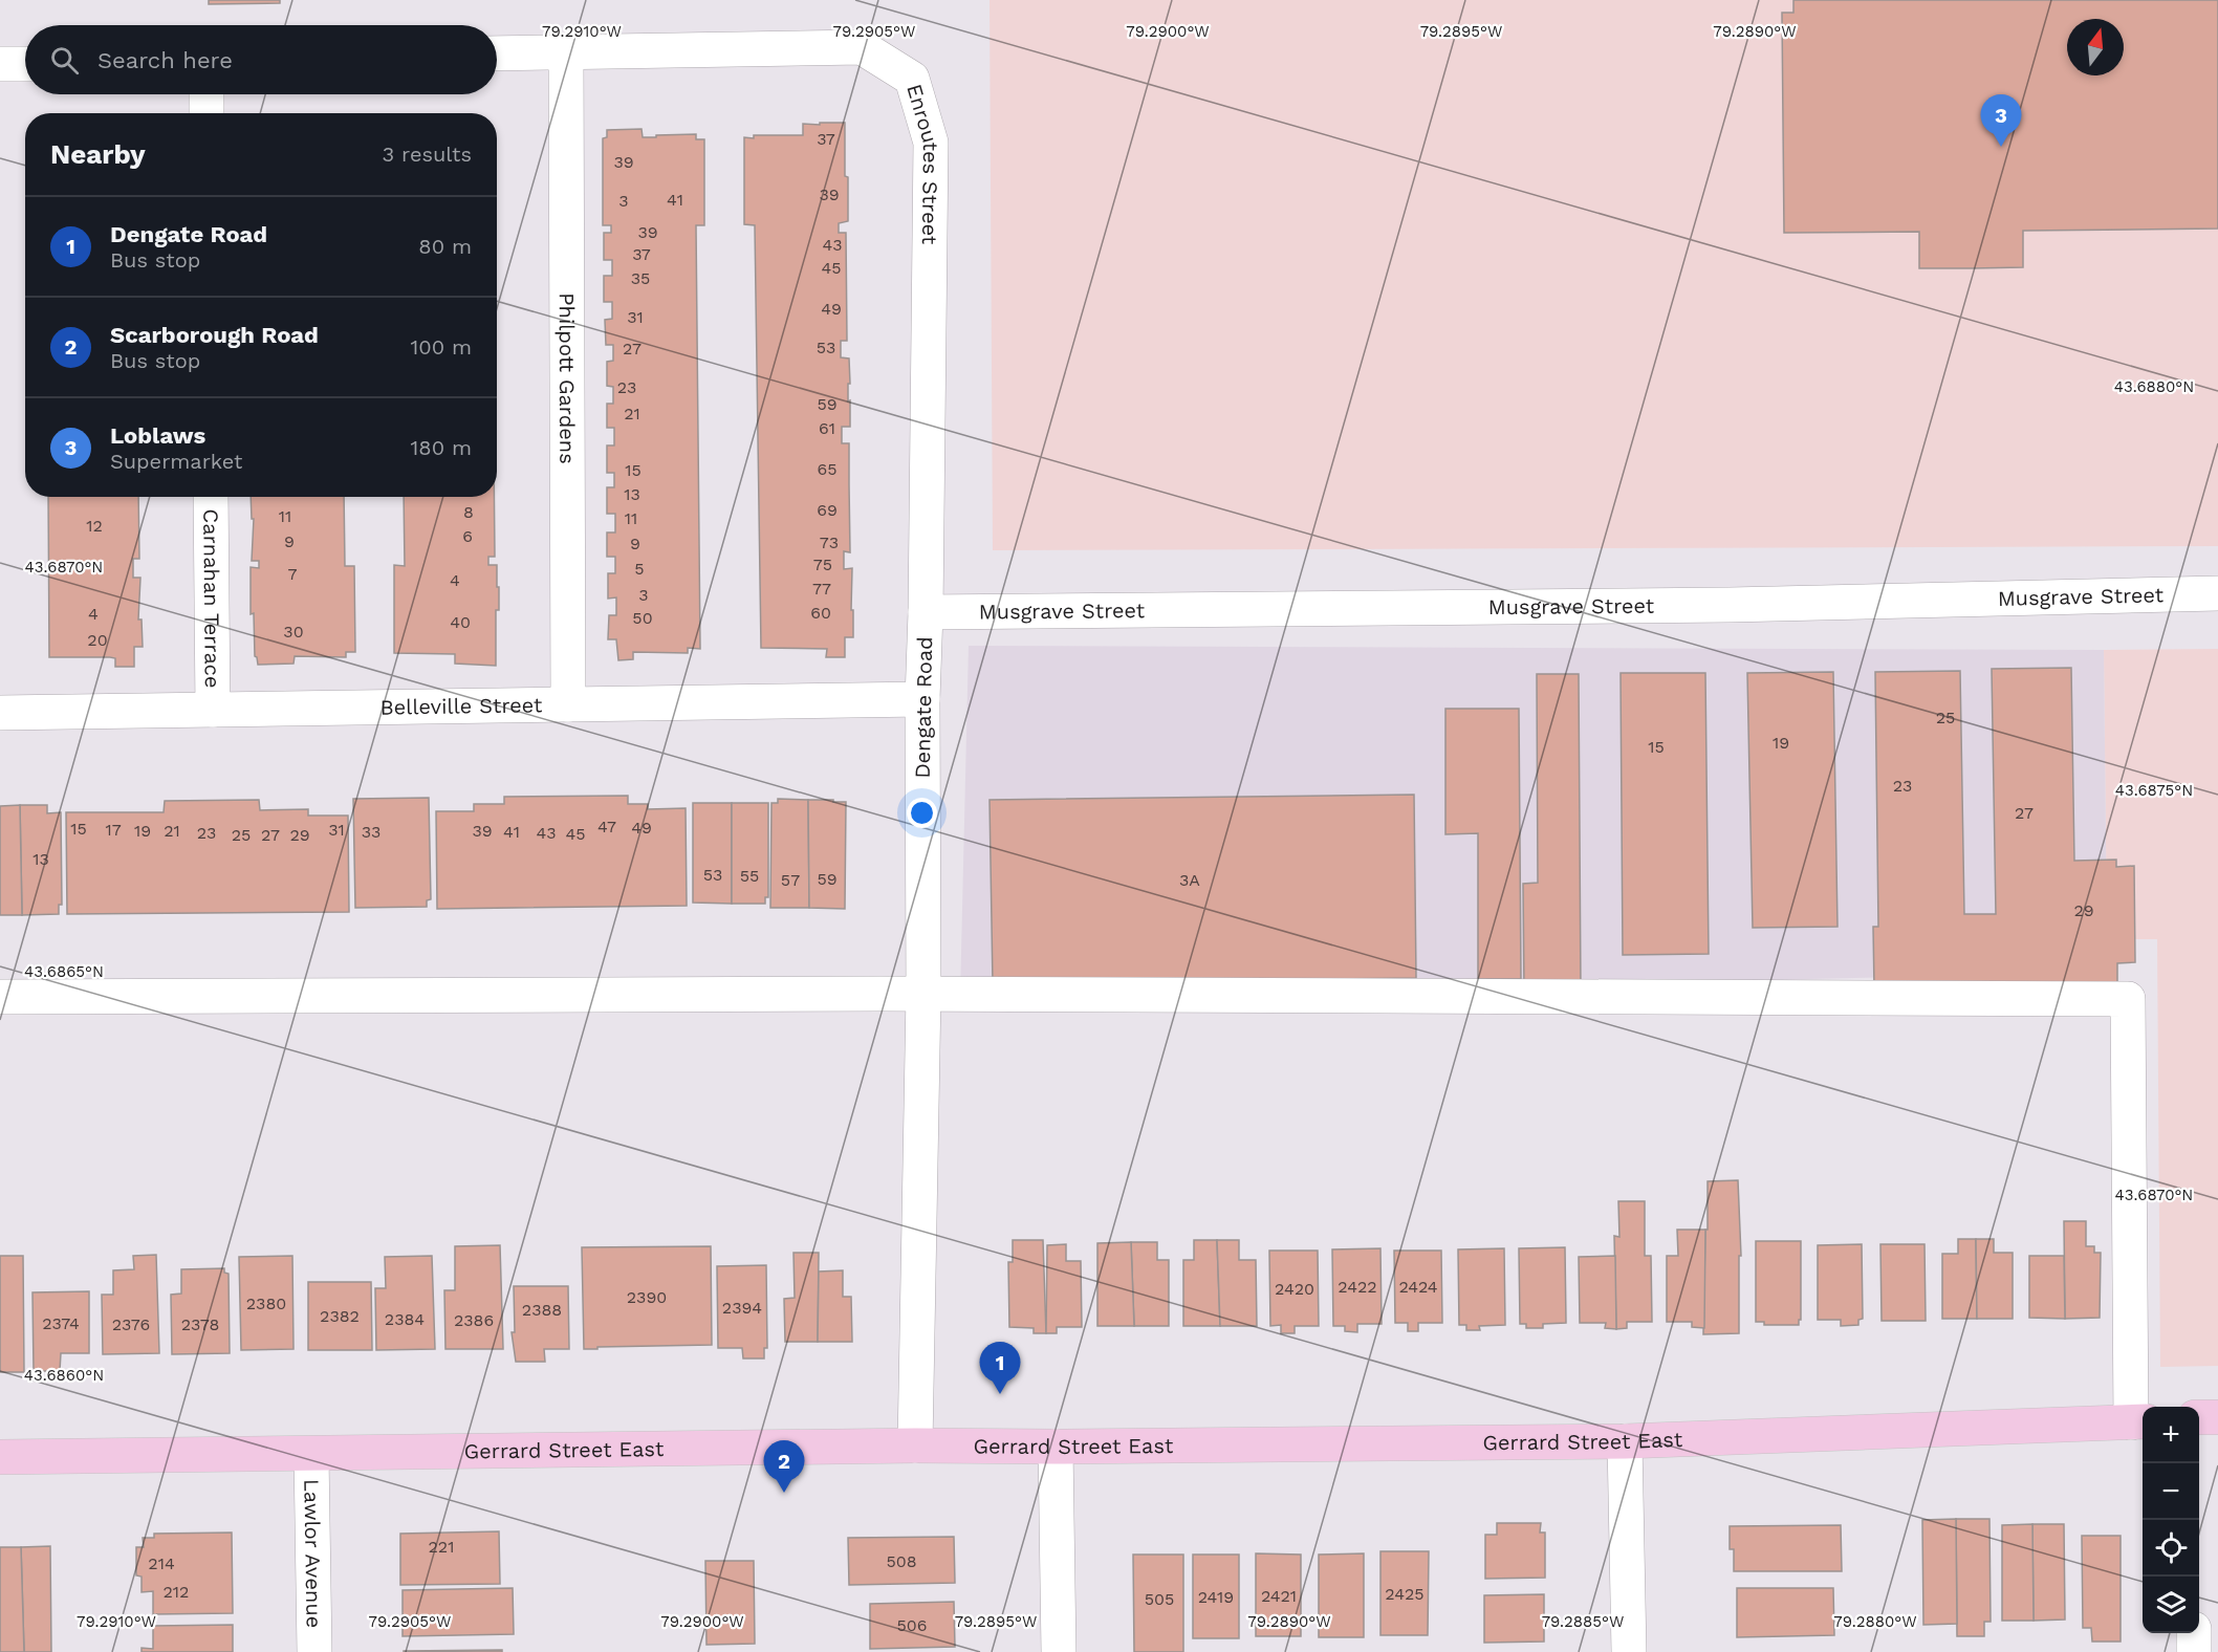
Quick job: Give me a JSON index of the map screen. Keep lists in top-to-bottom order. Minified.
{"streets":{"main road":["Gerrard Street East"],"street":["Enroutes Street","Philpott Gardens","Musgrave Street","Carnahan Terrace","Belleville Street","Dengate Road","Lawlor Avenue"]},"crossings":[["Enroutes Street","Philpott Gardens"],["Enroutes Street","Musgrave Street"],["Enroutes Street","Dengate Road"],["Philpott Gardens","Belleville Street"],["Musgrave Street","Dengate Road"],["Carnahan Terrace","Belleville Street"],["Belleville Street","Dengate Road"],["Dengate Road","Gerrard Street East"],["Gerrard Street East","Lawlor Avenue"]],"house_numbers":["37","39","39","41","3","39","43","37","45","35","49","31","53","27","23","59","21","61","65","15","13","69","8","11","11","12","6","9","73","9","75","5","7","4","77","3","60","4","50","40","30","20","25","19","15","23","27","47","49","15","17","31","19","21","39","33","41","23","43","45","25","27","29","13","53","55","59","57","3A","29","2422","2424","2420","2390","2380","2394","2388","2382","2384","2386","2374","2376","2378","221","508","214","212","2425","2421","2419","505","506"],"north":"top","page":{"search":"Search here","pins":["3","1","2"],"heading":["Nearby","3 results"],"list":[{"mark":"1","name":"Dengate Road","note":"Bus stop","value":"80 m"},{"mark":"2","name":"Scarborough Road","note":"Bus stop","value":"100 m"},{"mark":"3","name":"Loblaws","note":"Supermarket","value":"180 m"}],"map_buttons":["+","−"]},"coordinates":["79.2910°W","79.2905°W","79.2900°W","79.2895°W","79.2890°W","43.6880°N","43.6870°N","43.6875°N","43.6865°N","43.6860°N","79.2885°W","79.2880°W"]}
